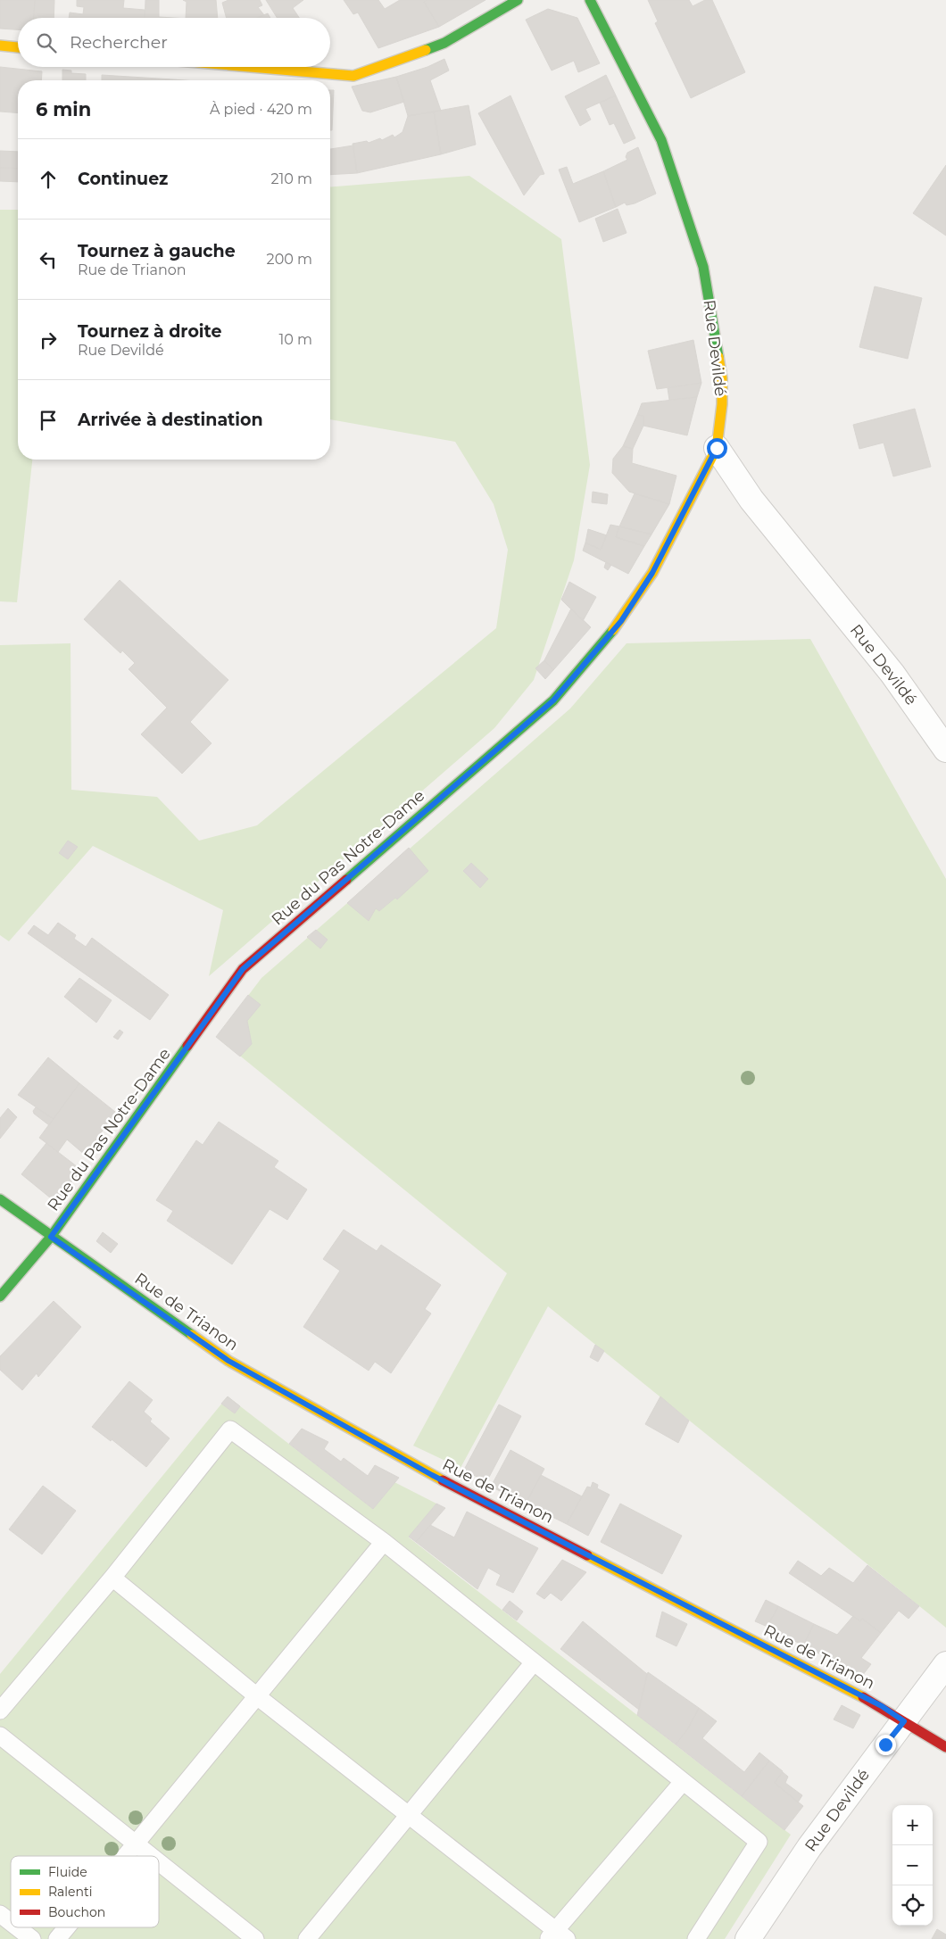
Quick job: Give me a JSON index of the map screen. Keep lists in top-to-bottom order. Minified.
{"streets":{"street":["Rue Devildé","Rue du Pas Notre-Dame","Rue de Trianon"]},"crossings":[["Rue Devildé","Rue du Pas Notre-Dame"],["Rue Devildé","Rue de Trianon"],["Rue du Pas Notre-Dame","Rue de Trianon"]],"legend":["Fluide","Ralenti","Bouchon"],"page":{"search":"Rechercher","heading":["6 min","À pied · 420 m"],"list":[["Continuez","210 m"],["Tournez à gauche","Rue de Trianon","200 m"],["Tournez à droite","Rue Devildé","10 m"],"Arrivée à destination"],"map_buttons":["+","−"]}}
